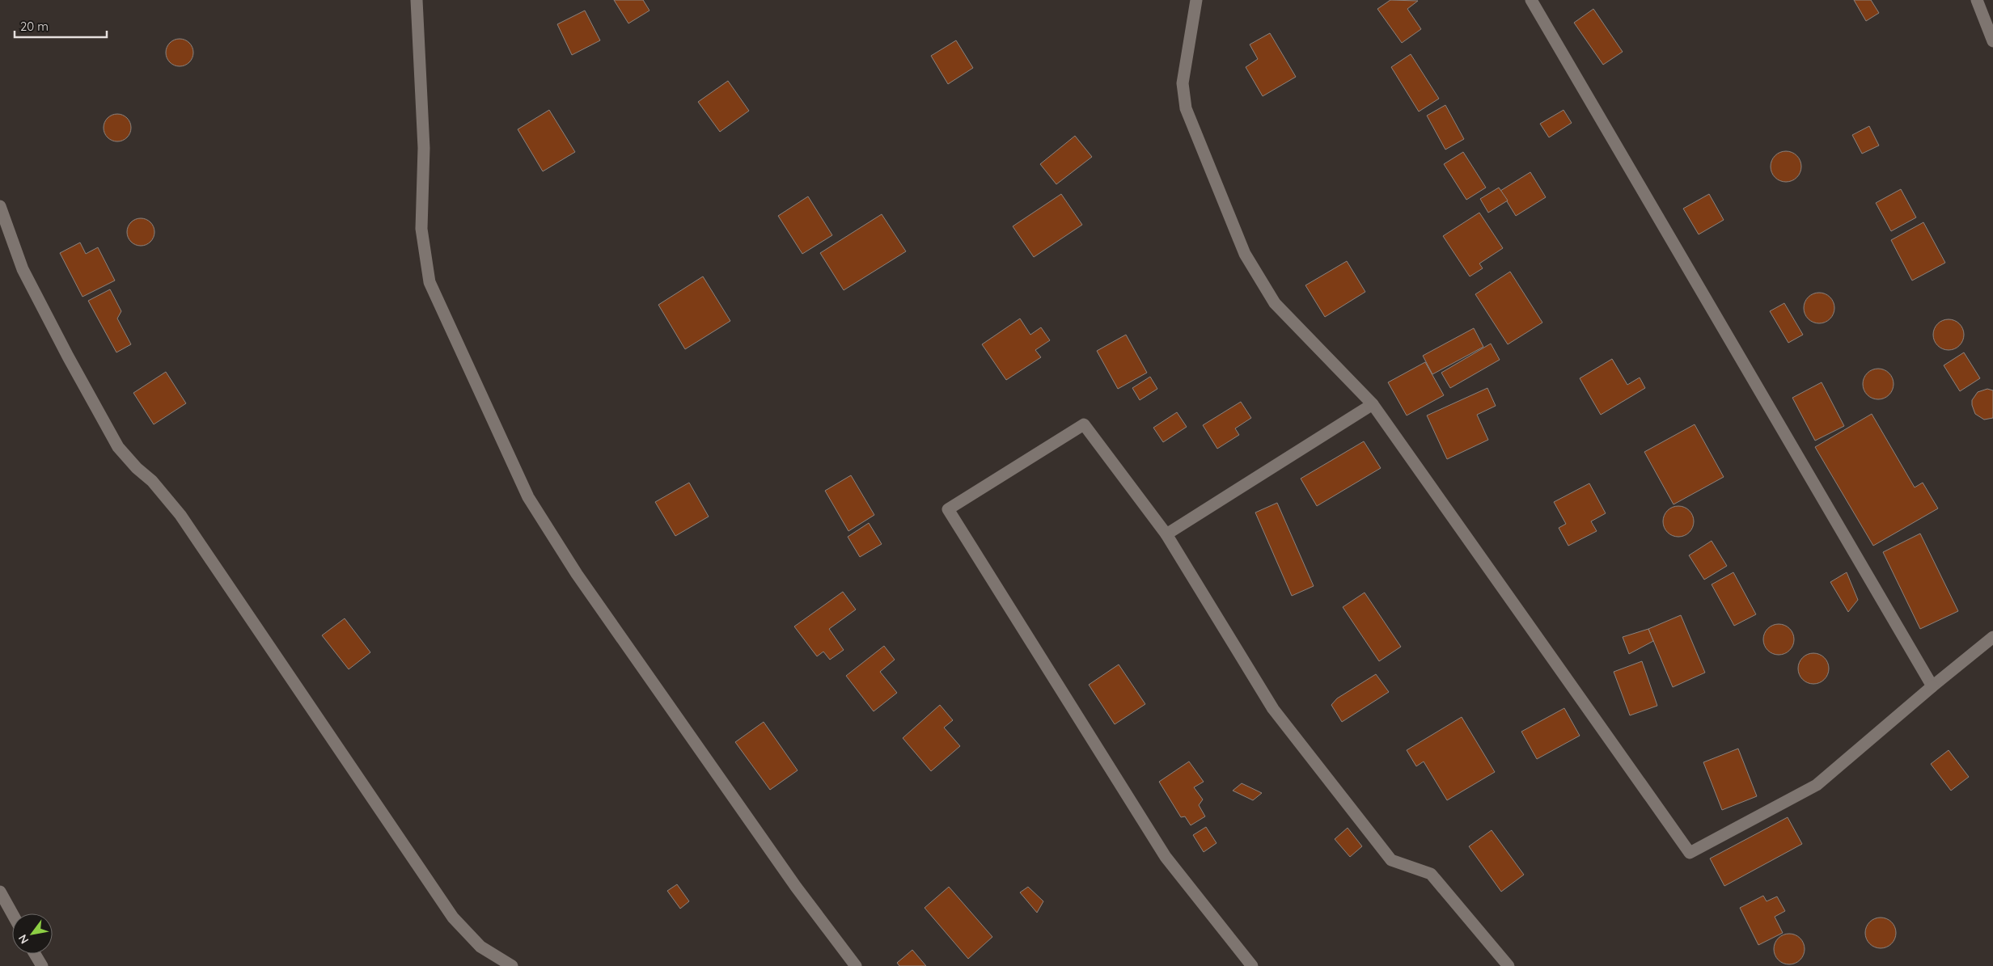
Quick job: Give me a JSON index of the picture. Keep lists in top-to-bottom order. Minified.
{"scale_bar":"20 m","north":"bottom left"}
